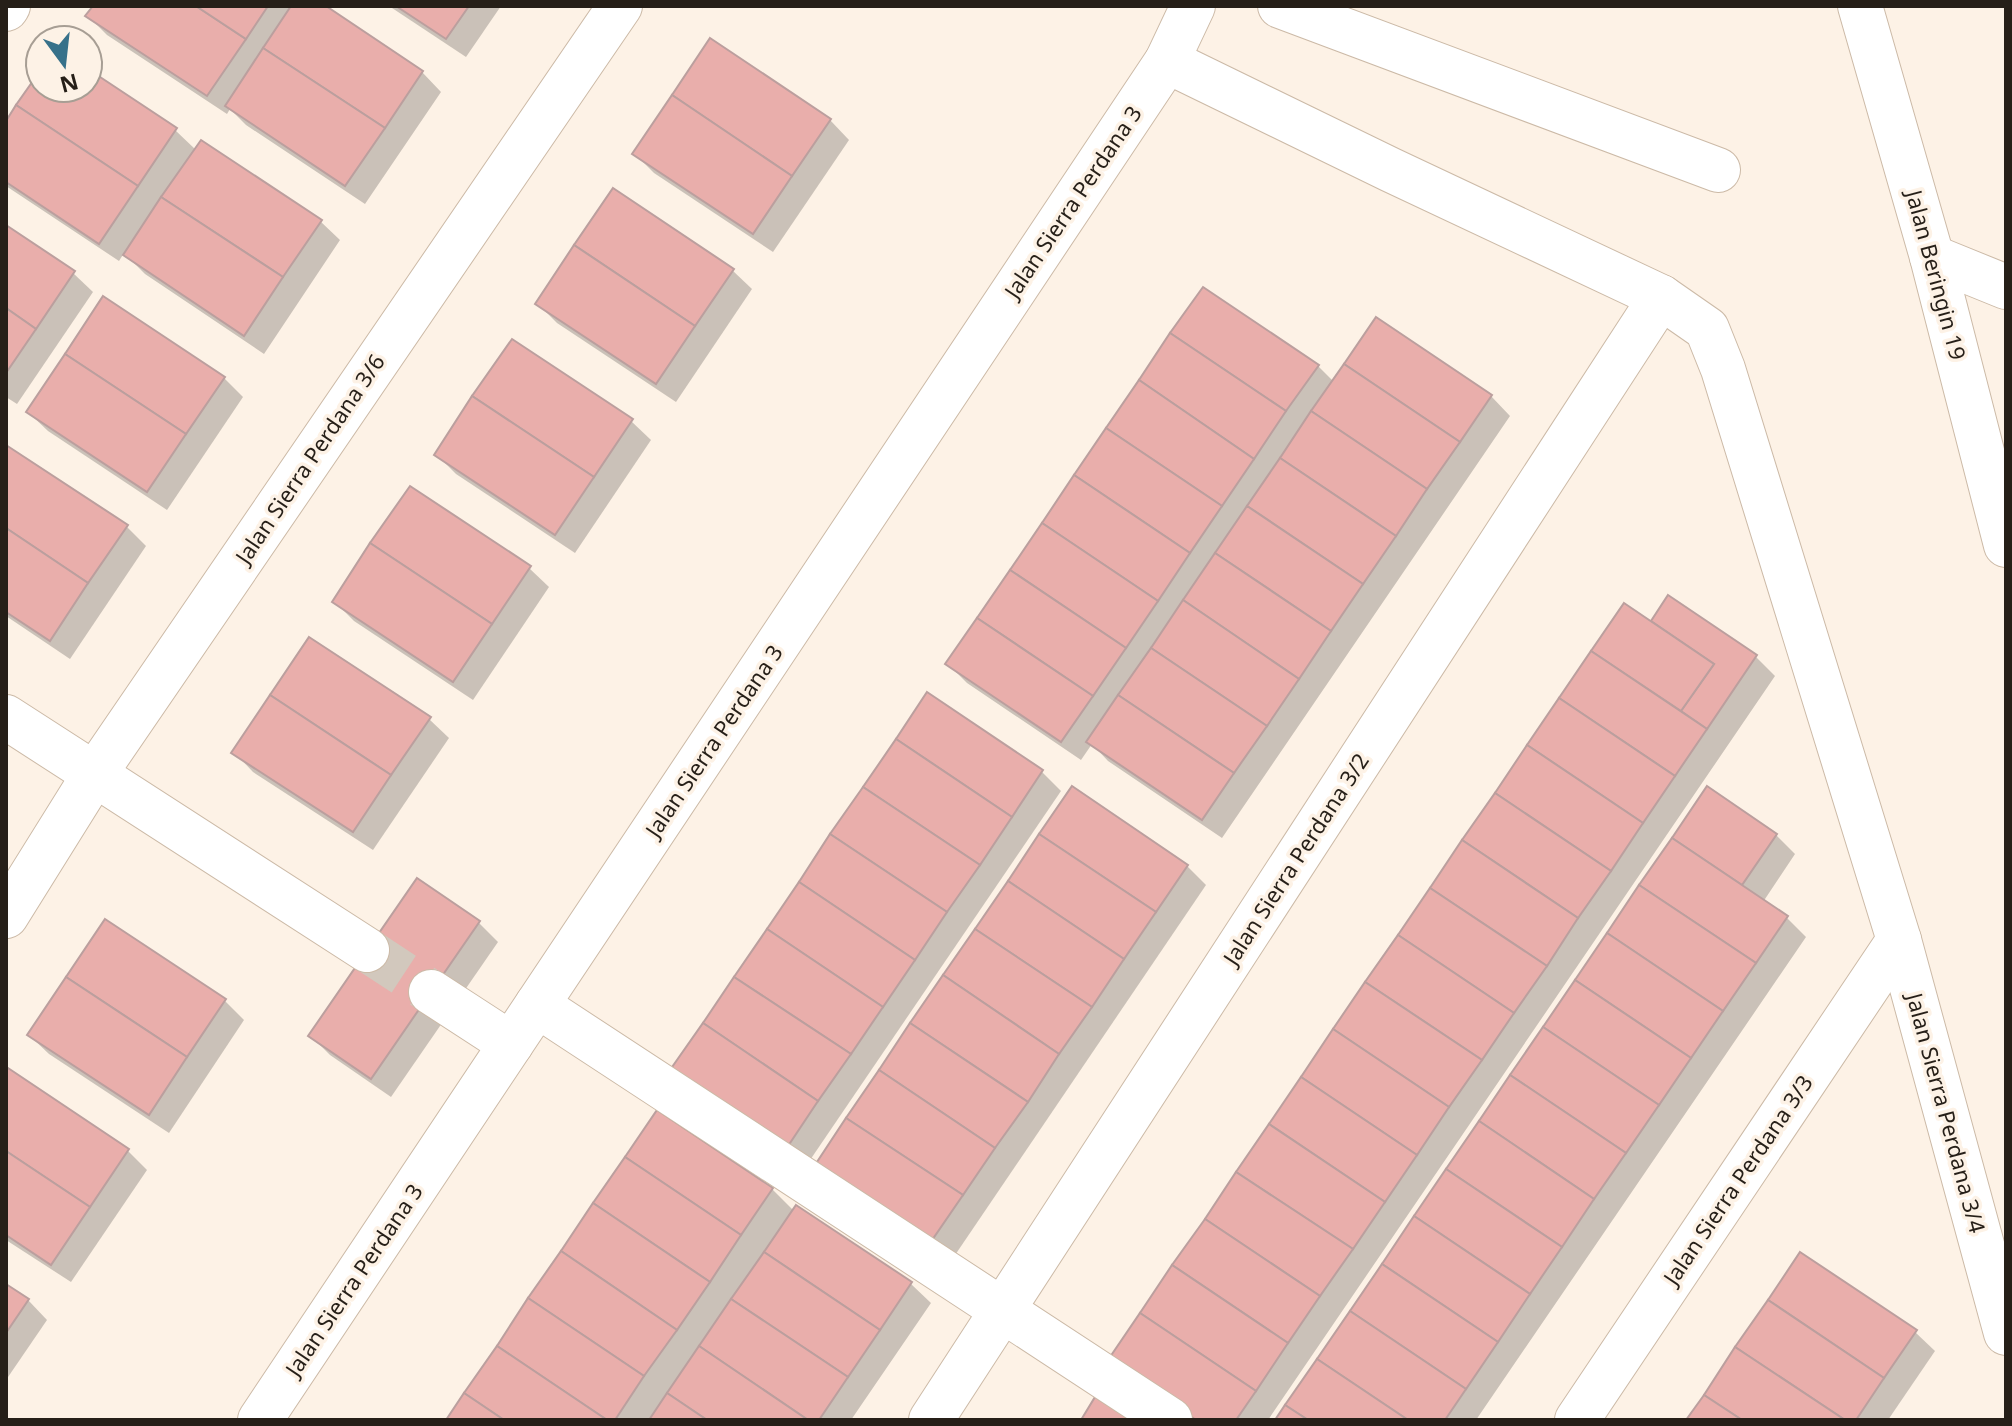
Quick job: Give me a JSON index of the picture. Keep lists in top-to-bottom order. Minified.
{"streets":{"street":["Jalan Sierra Perdana 3","Jalan Beringin 19","Jalan Sierra Perdana 3/6","Jalan Sierra Perdana 3/2","Jalan Sierra Perdana 3/4","Jalan Sierra Perdana 3/3"]},"crossings":[["Jalan Sierra Perdana 3","Jalan Sierra Perdana 3/4"],["Jalan Sierra Perdana 3/2","Jalan Sierra Perdana 3/4"],["Jalan Sierra Perdana 3/4","Jalan Sierra Perdana 3/3"]],"north":"bottom"}
